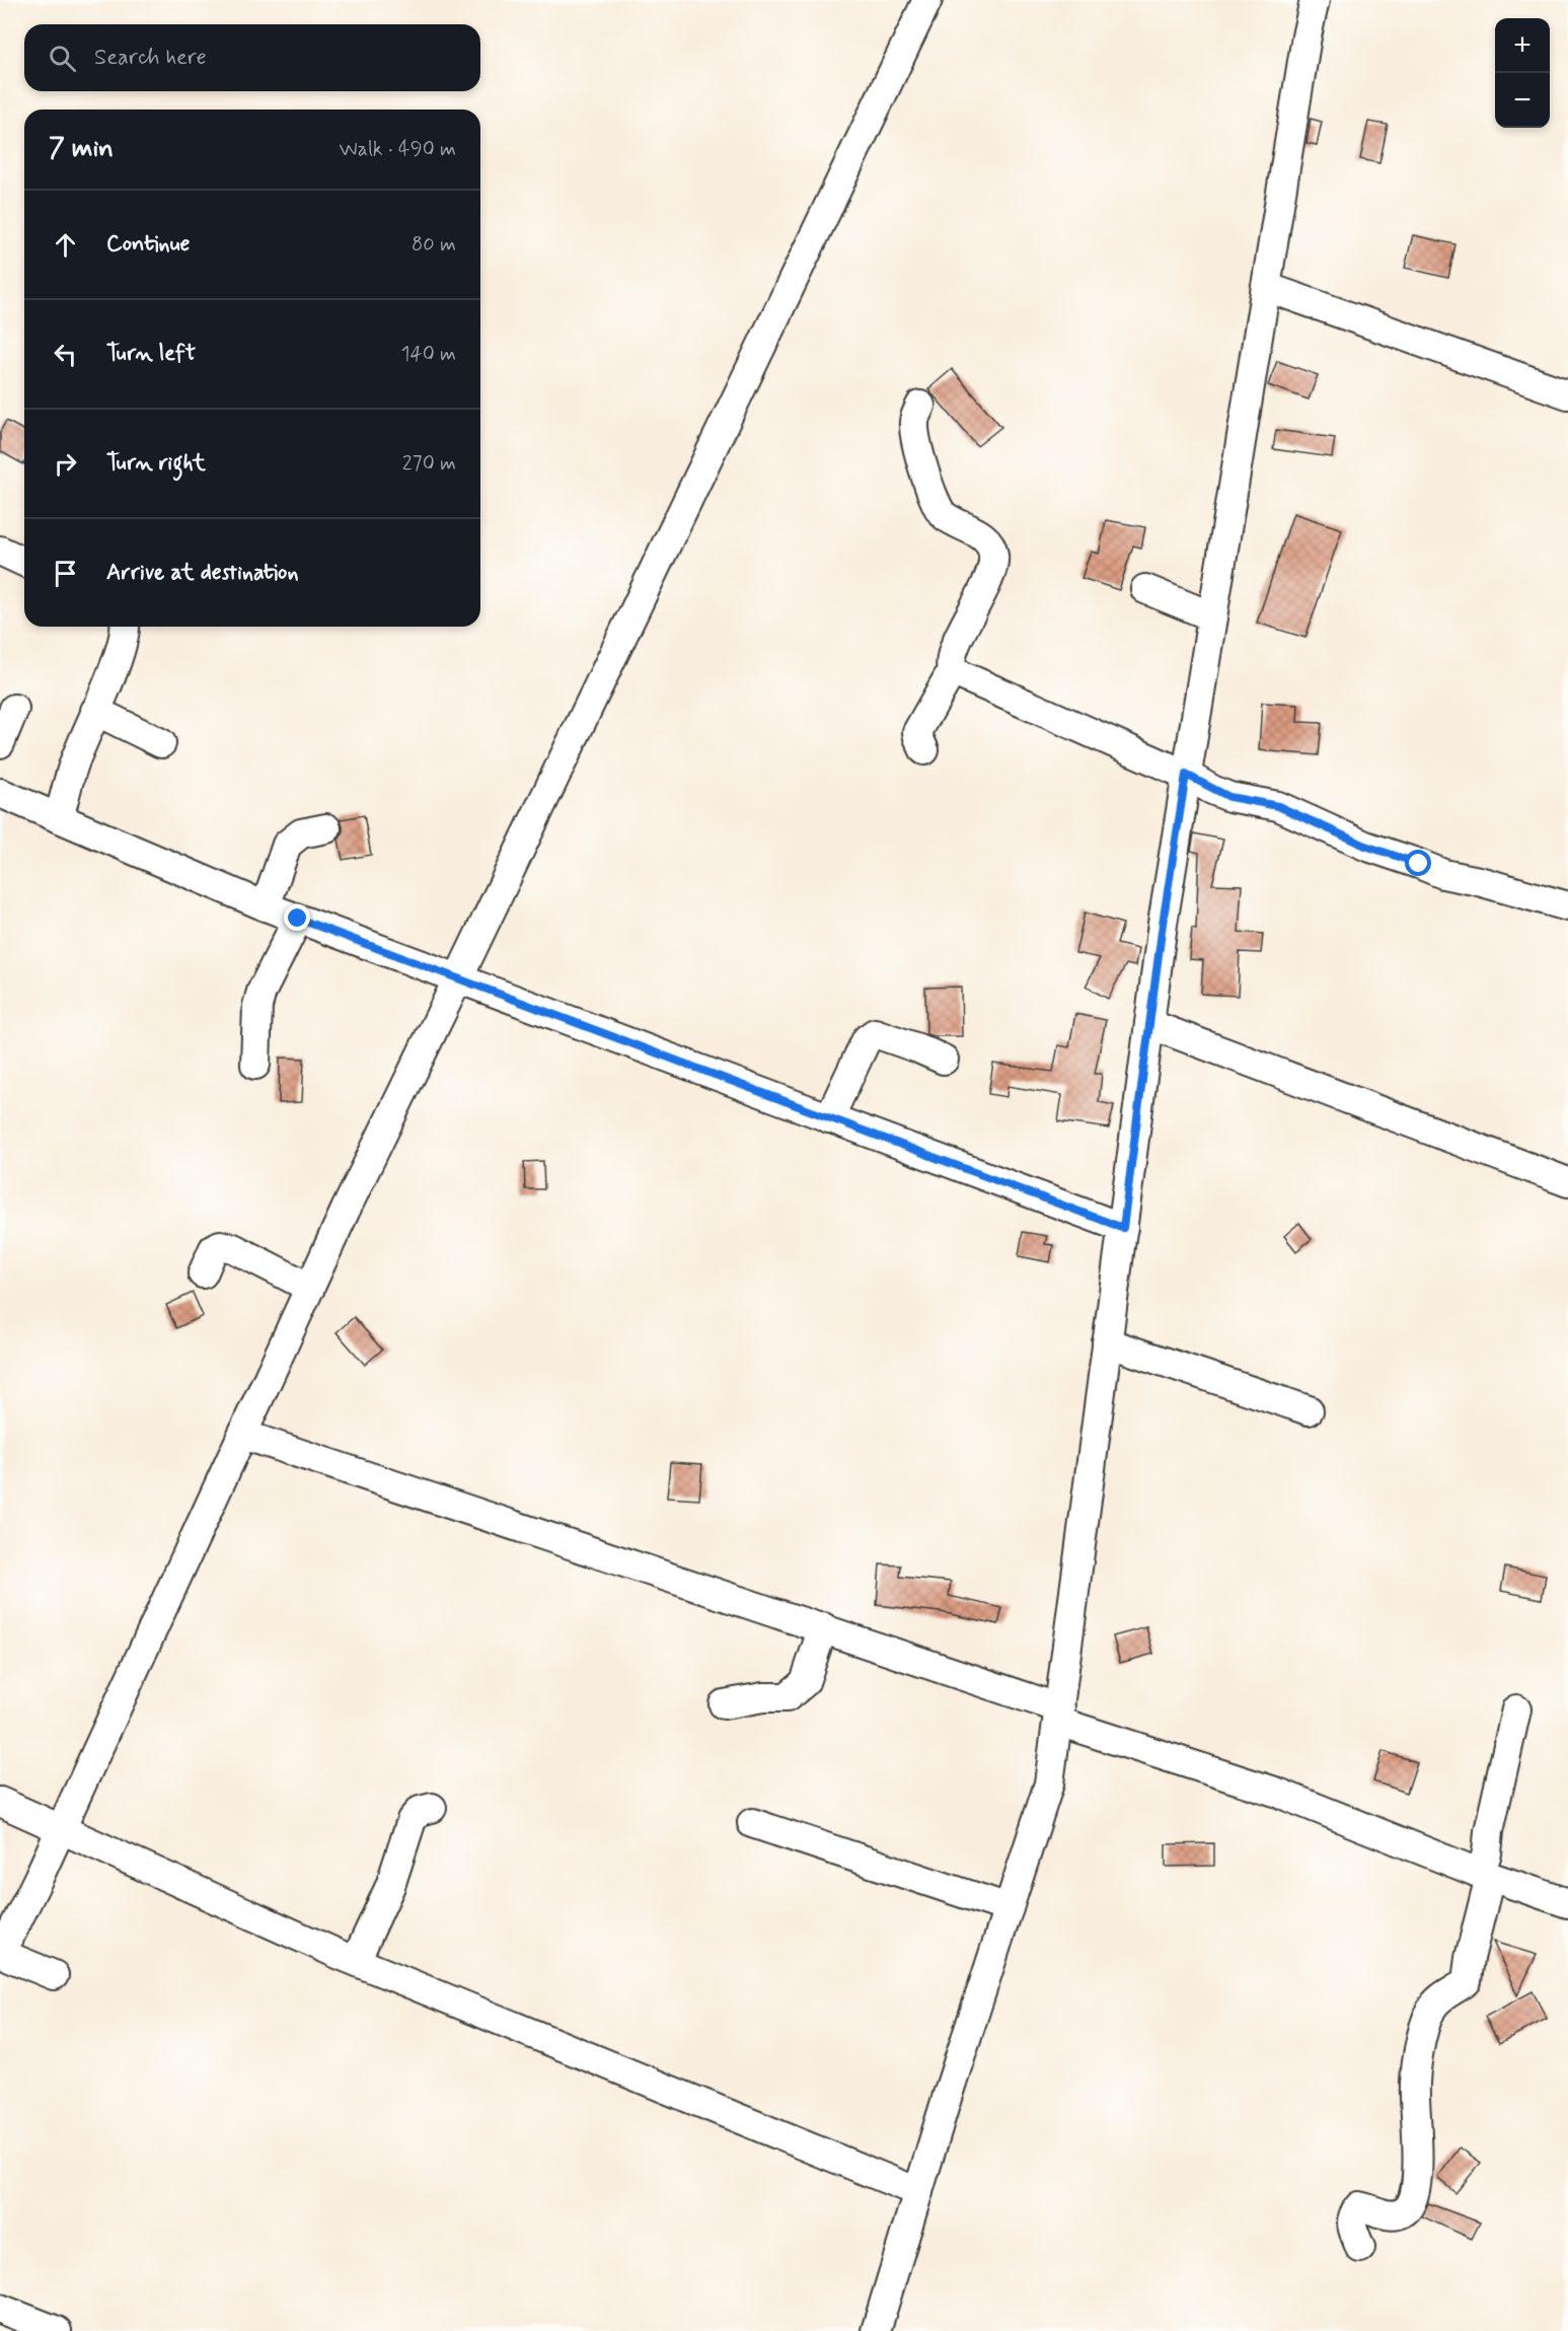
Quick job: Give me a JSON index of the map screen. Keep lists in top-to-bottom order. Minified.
{"page":{"map_buttons":["+","−"],"search":"Search here","heading":["7 min","Walk · 490 m"],"list":[["Continue","80 m"],["Turn left","140 m"],["Turn right","270 m"],"Arrive at destination"]}}
